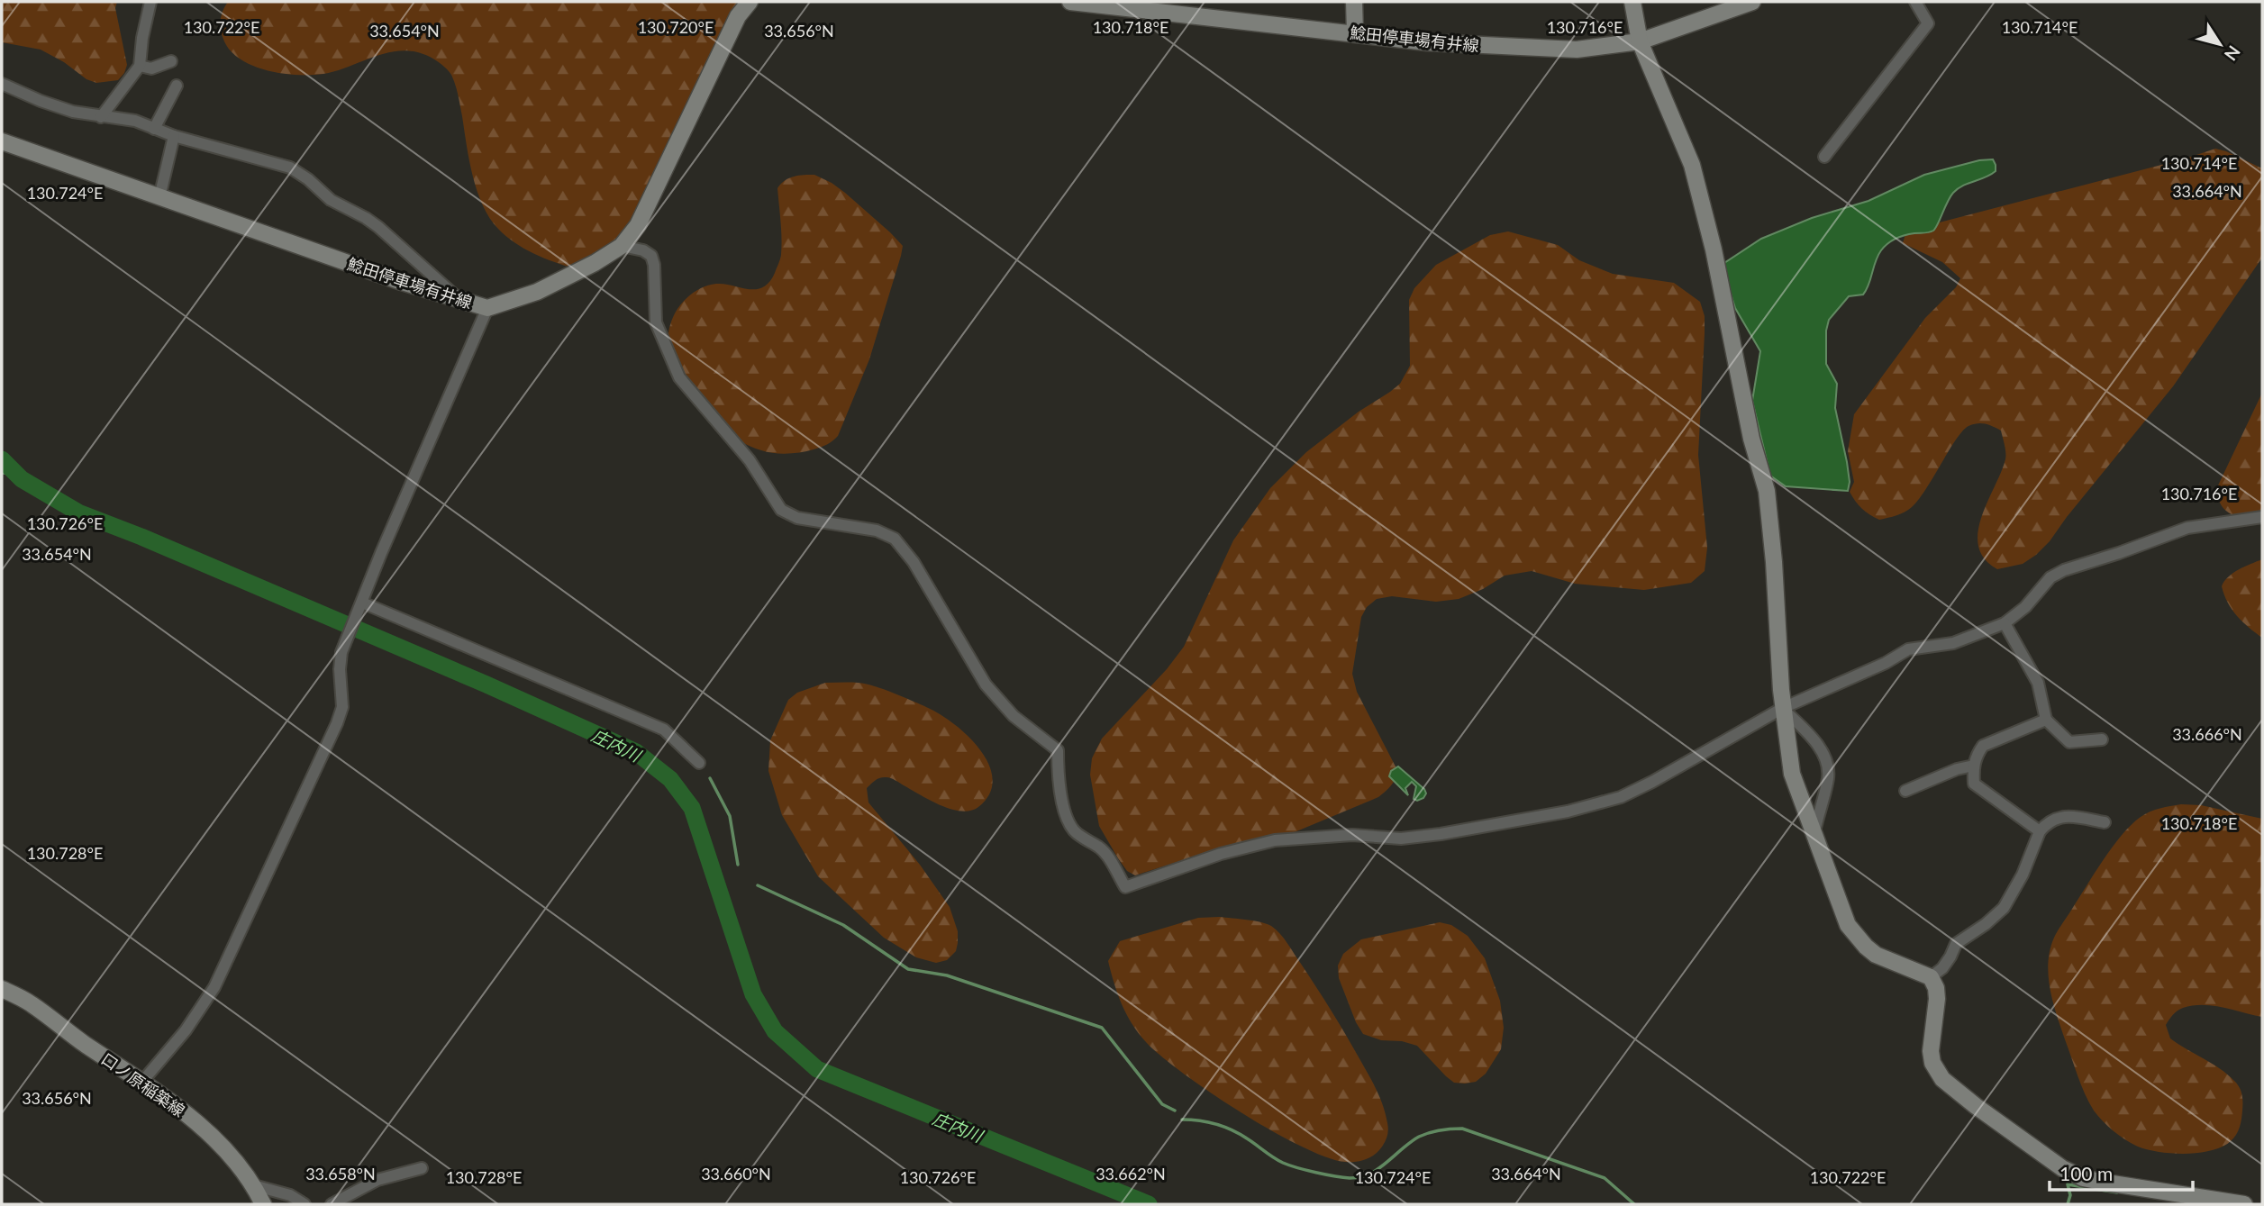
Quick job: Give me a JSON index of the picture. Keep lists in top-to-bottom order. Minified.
{"streets":{"main road":["鯰田停車場有井線","口ノ原稲築線"]},"water":["庄内川"],"scale_bar":"100 m","north":"bottom right","coordinates":["130.722°E","130.718°E","130.716°E","130.720°E","130.714°E","33.654°N","33.656°N","33.664°N","130.724°E","130.726°E","33.666°N","130.728°E","33.658°N","33.660°N","33.662°N"]}
